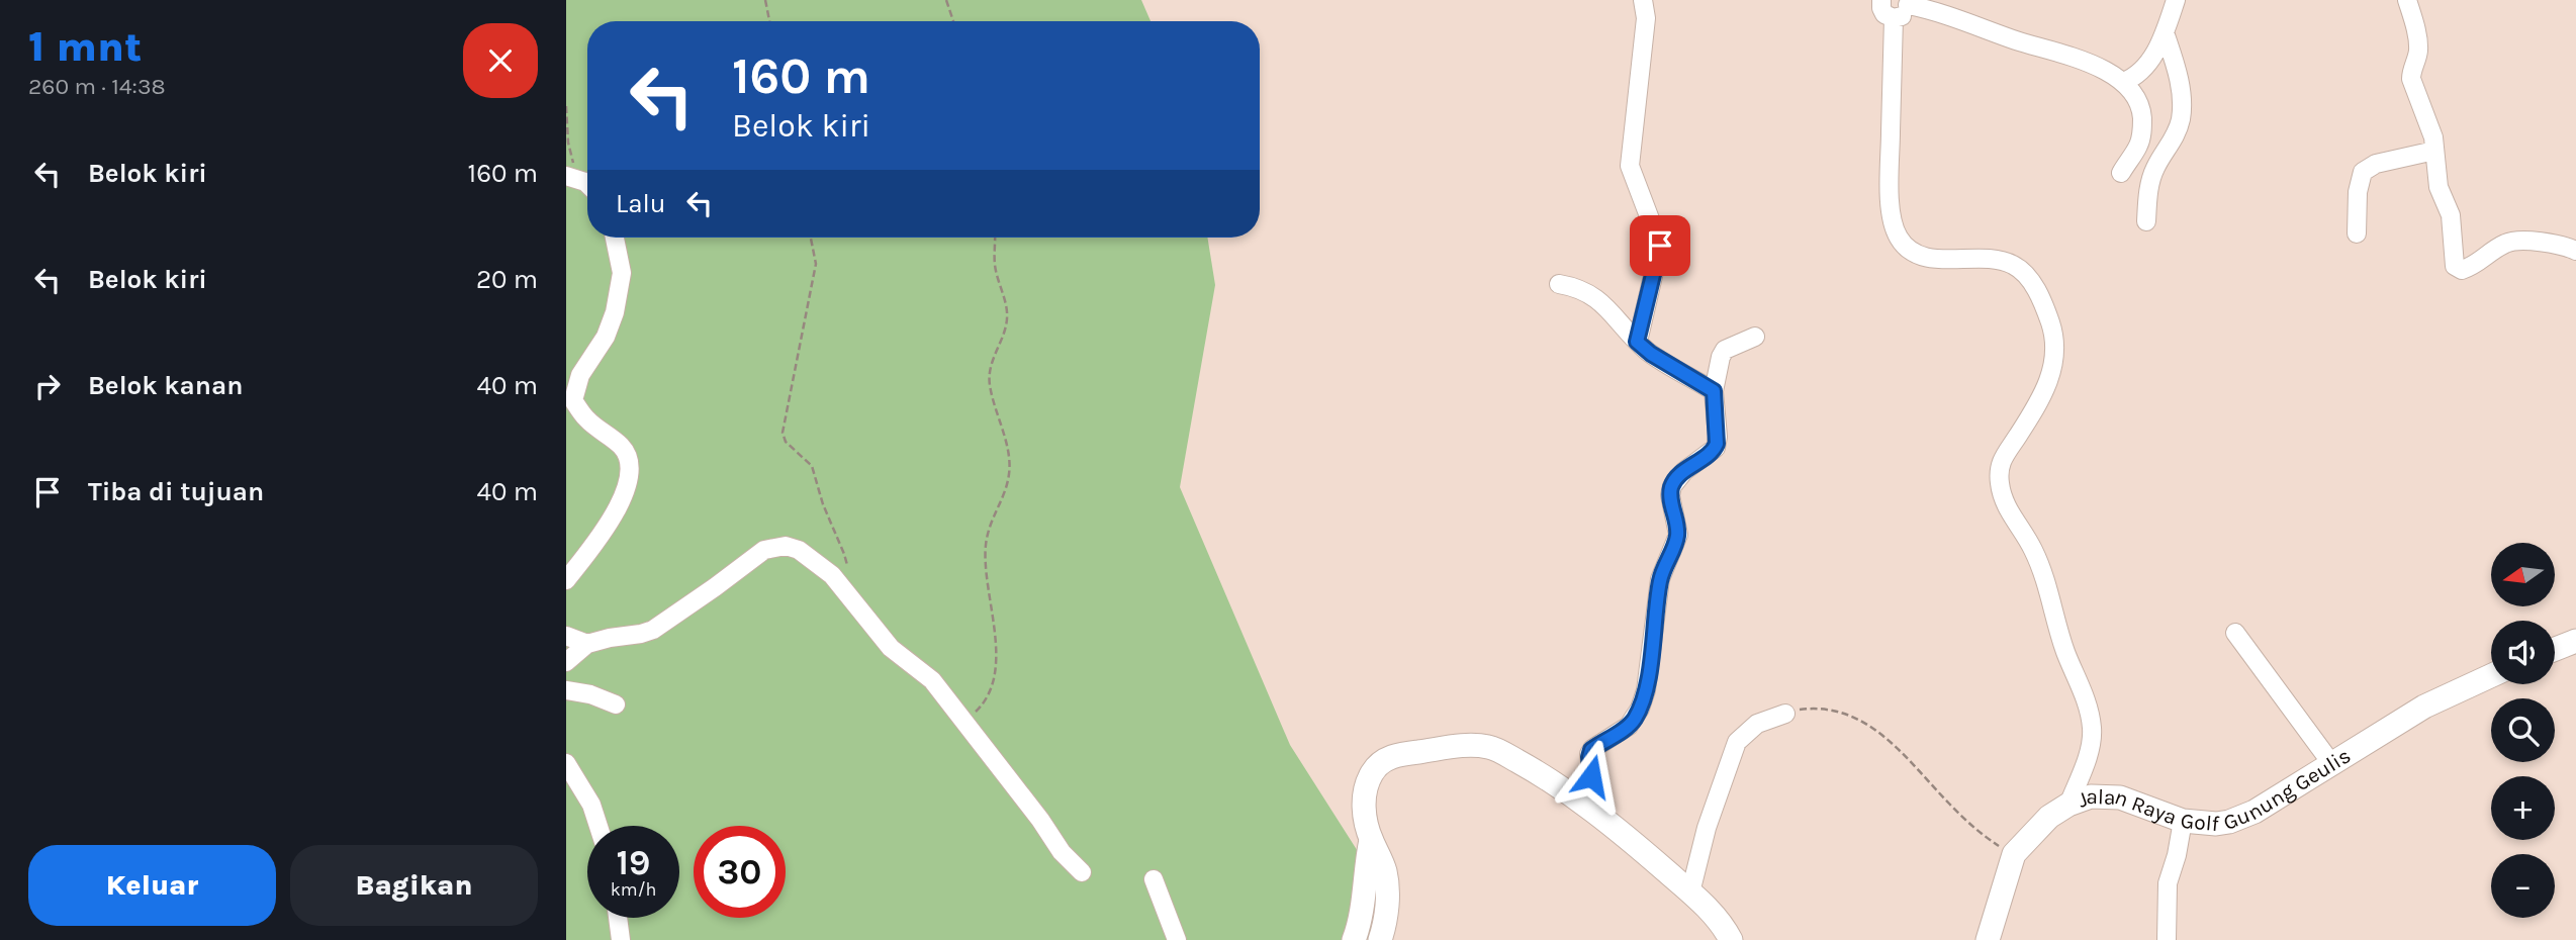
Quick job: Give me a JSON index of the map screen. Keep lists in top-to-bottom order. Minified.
{"streets":{"main road":["Jalan Raya Golf Gunung Geulis"]},"north":"left","page":{"heading":["1 mnt","260 m · 14:38"],"turn":["160 m","Belok kiri"],"list":[{"name":"Belok kiri","value":"160 m"},{"name":"Belok kiri","value":"20 m"},{"name":"Belok kanan","value":"40 m"},{"name":"Tiba di tujuan","value":"40 m"}],"then":"Lalu","map_buttons":["+","−"],"speed":"19 km/h","limit":"30","buttons":["Keluar","Bagikan"]}}
